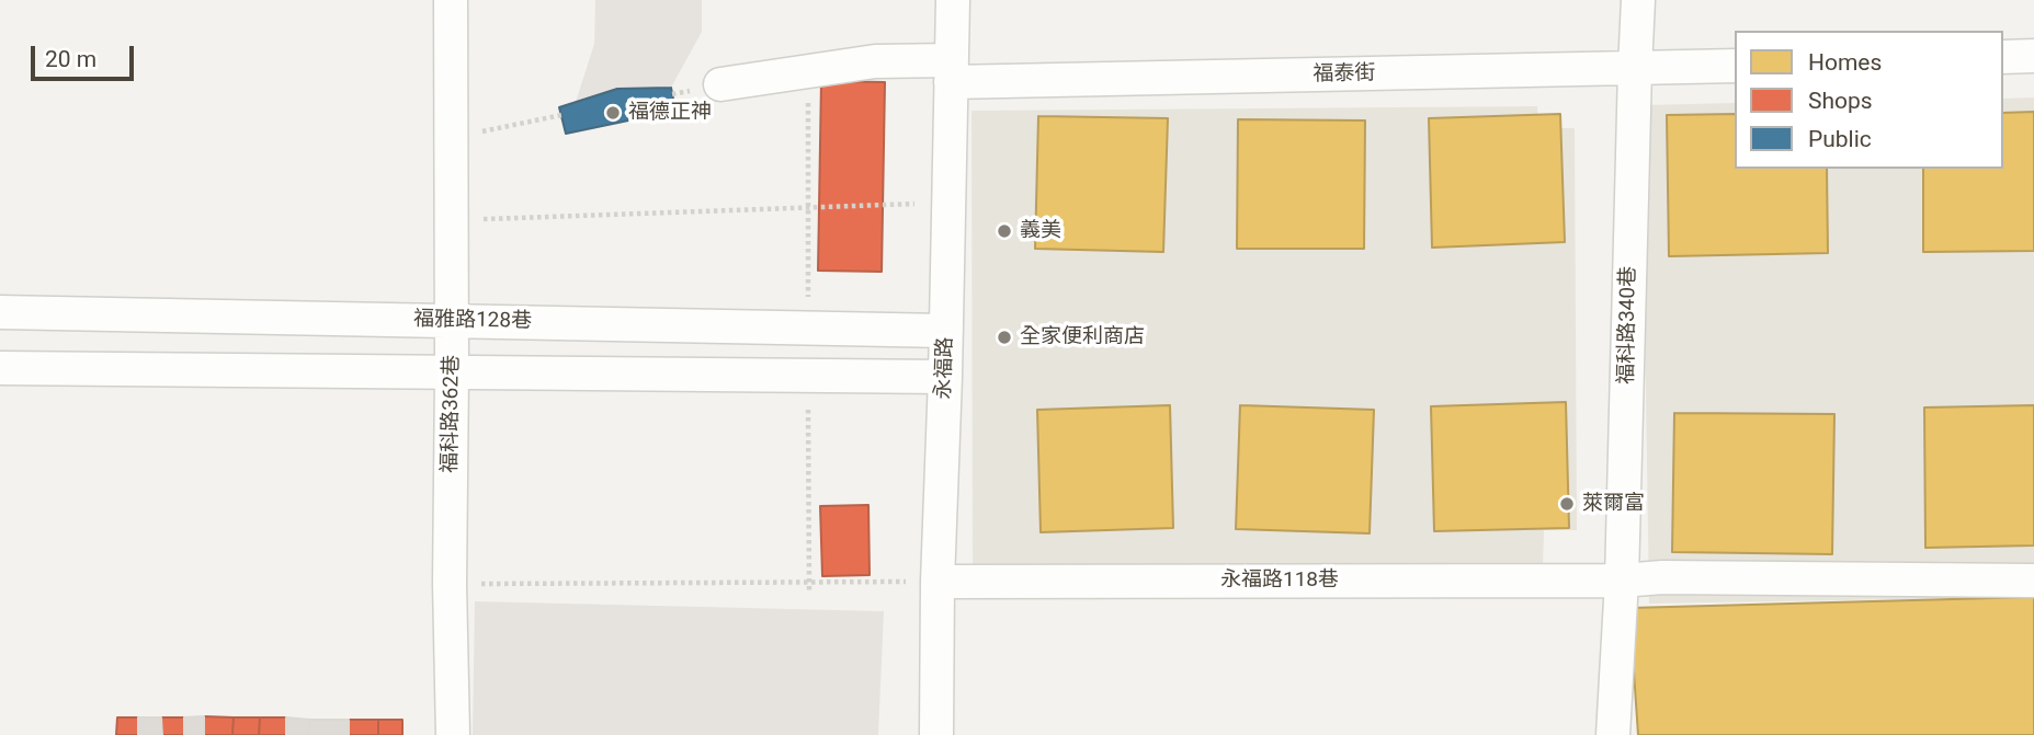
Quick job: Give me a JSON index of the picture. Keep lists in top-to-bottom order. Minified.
{"streets":{"street":["福泰街","福雅路128巷","福科路340巷","永福路","福科路362巷","永福路118巷"]},"crossings":[["福泰街","福科路340巷"],["福泰街","永福路"],["福雅路128巷","永福路"],["福雅路128巷","福科路362巷"],["福科路340巷","永福路118巷"],["永福路","永福路118巷"]],"places":["福德正神","義美","全家便利商店","萊爾富"],"legend":["Homes","Shops","Public"],"scale_bar":"20 m"}
